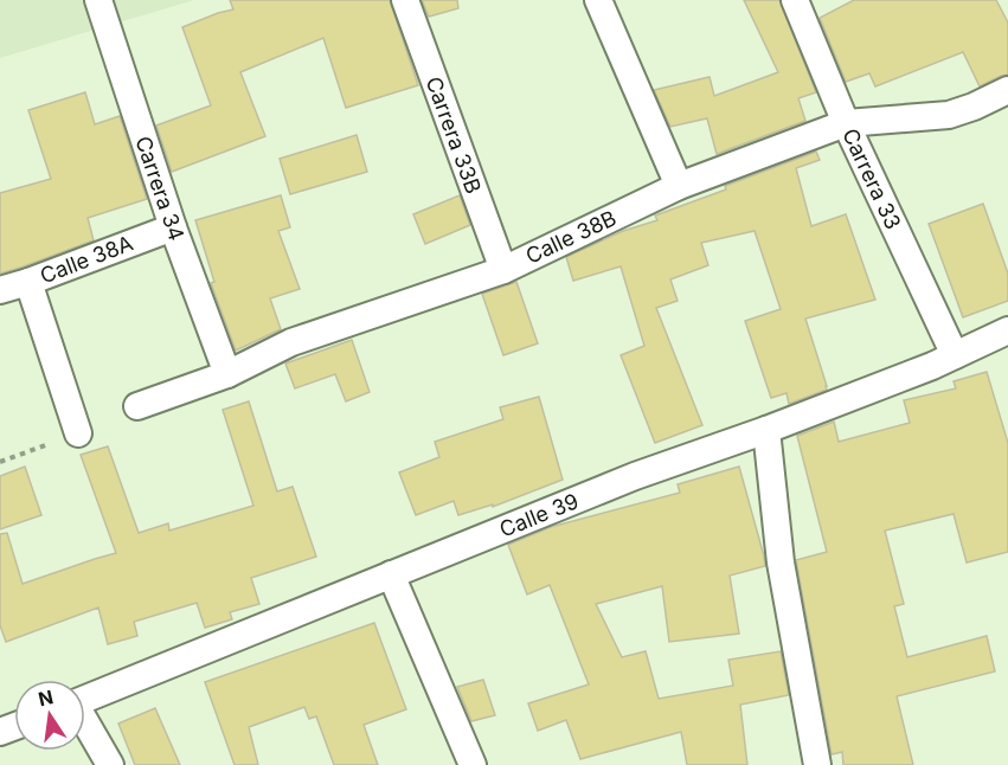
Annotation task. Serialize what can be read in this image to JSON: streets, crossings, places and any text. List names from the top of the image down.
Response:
{
  "streets": {
    "street": [
      "Carrera 33B",
      "Carrera 33",
      "Carrera 34",
      "Calle 38B",
      "Calle 38A",
      "Calle 39"
    ]
  },
  "crossings": [
    ["Carrera 33B", "Calle 38B"],
    ["Carrera 33", "Calle 38B"],
    ["Carrera 33", "Calle 39"],
    ["Carrera 34", "Calle 38B"],
    ["Carrera 34", "Calle 38A"]
  ],
  "north": "top"
}
